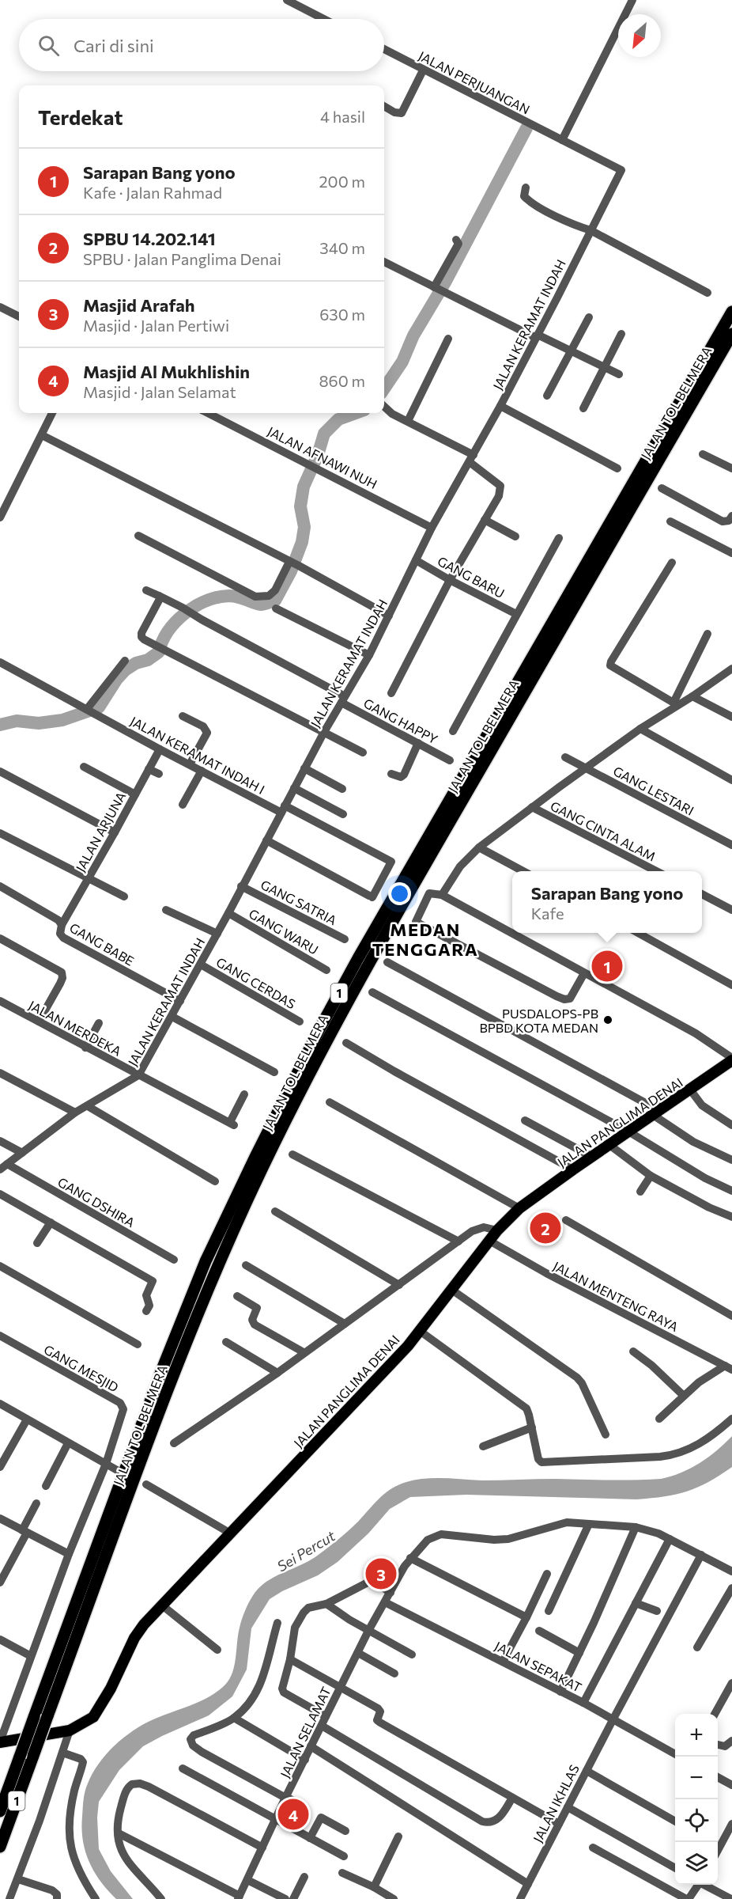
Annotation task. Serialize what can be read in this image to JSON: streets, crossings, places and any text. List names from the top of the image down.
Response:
{
  "streets": {
    "highway": ["JALAN TOL BELMERA", "1"],
    "main road": ["JALAN PANGLIMA DENAI"],
    "street": [
      "JALAN PERJUANGAN",
      "JALAN KERAMAT INDAH",
      "JALAN AFNAWI NUH",
      "GANG BARU",
      "GANG HAPPY",
      "JALAN KERAMAT INDAH I",
      "GANG LESTARI",
      "GANG CINTA ALAM",
      "JALAN ARJUNA",
      "GANG SATRIA",
      "GANG WARU",
      "GANG BABE",
      "GANG CERDAS",
      "JALAN MERDEKA",
      "GANG DSHIRA",
      "JALAN MENTENG RAYA",
      "GANG MESJID",
      "JALAN SEPAKAT",
      "JALAN SELAMAT",
      "JALAN IKHLAS"
    ]
  },
  "crossings": [
    ["JALAN PERJUANGAN", "JALAN KERAMAT INDAH"],
    ["JALAN KERAMAT INDAH", "JALAN AFNAWI NUH"],
    ["JALAN KERAMAT INDAH", "GANG BARU"],
    ["JALAN KERAMAT INDAH", "GANG HAPPY"],
    ["JALAN KERAMAT INDAH", "JALAN KERAMAT INDAH I"],
    ["JALAN KERAMAT INDAH", "GANG SATRIA"],
    ["JALAN KERAMAT INDAH", "GANG WARU"],
    ["JALAN KERAMAT INDAH", "GANG BABE"],
    ["JALAN KERAMAT INDAH", "GANG CERDAS"],
    ["JALAN KERAMAT INDAH", "JALAN MERDEKA"],
    ["JALAN KERAMAT INDAH", "GANG DSHIRA"],
    ["JALAN KERAMAT INDAH I", "JALAN ARJUNA"],
    ["JALAN ARJUNA", "GANG BABE"],
    ["JALAN PANGLIMA DENAI", "JALAN MENTENG RAYA"],
    ["JALAN SEPAKAT", "JALAN SELAMAT"],
    ["JALAN SEPAKAT", "JALAN IKHLAS"],
    ["JALAN SELAMAT", "JALAN IKHLAS"]
  ],
  "districts": ["MEDAN TENGGARA"],
  "water": ["Sei Percut"],
  "places": ["PUSDALOPS-PB BPBD KOTA MEDAN"],
  "north": "bottom left",
  "page": {
    "search": "Cari di sini",
    "heading": ["Terdekat", "4 hasil"],
    "list": [
      {
        "mark": "1",
        "name": "Sarapan Bang yono",
        "note": "Kafe · Jalan Rahmad",
        "value": "200 m"
      },
      {
        "mark": "2",
        "name": "SPBU 14.202.141",
        "note": "SPBU · Jalan Panglima Denai",
        "value": "340 m"
      },
      {
        "mark": "3",
        "name": "Masjid Arafah",
        "note": "Masjid · Jalan Pertiwi",
        "value": "630 m"
      },
      {
        "mark": "4",
        "name": "Masjid Al Mukhlishin",
        "note": "Masjid · Jalan Selamat",
        "value": "860 m"
      }
    ],
    "popup": ["Sarapan Bang yono", "Kafe"],
    "pins": [
      "1",
      "2",
      "3",
      "4"
    ],
    "map_buttons": ["+", "−"]
  }
}
